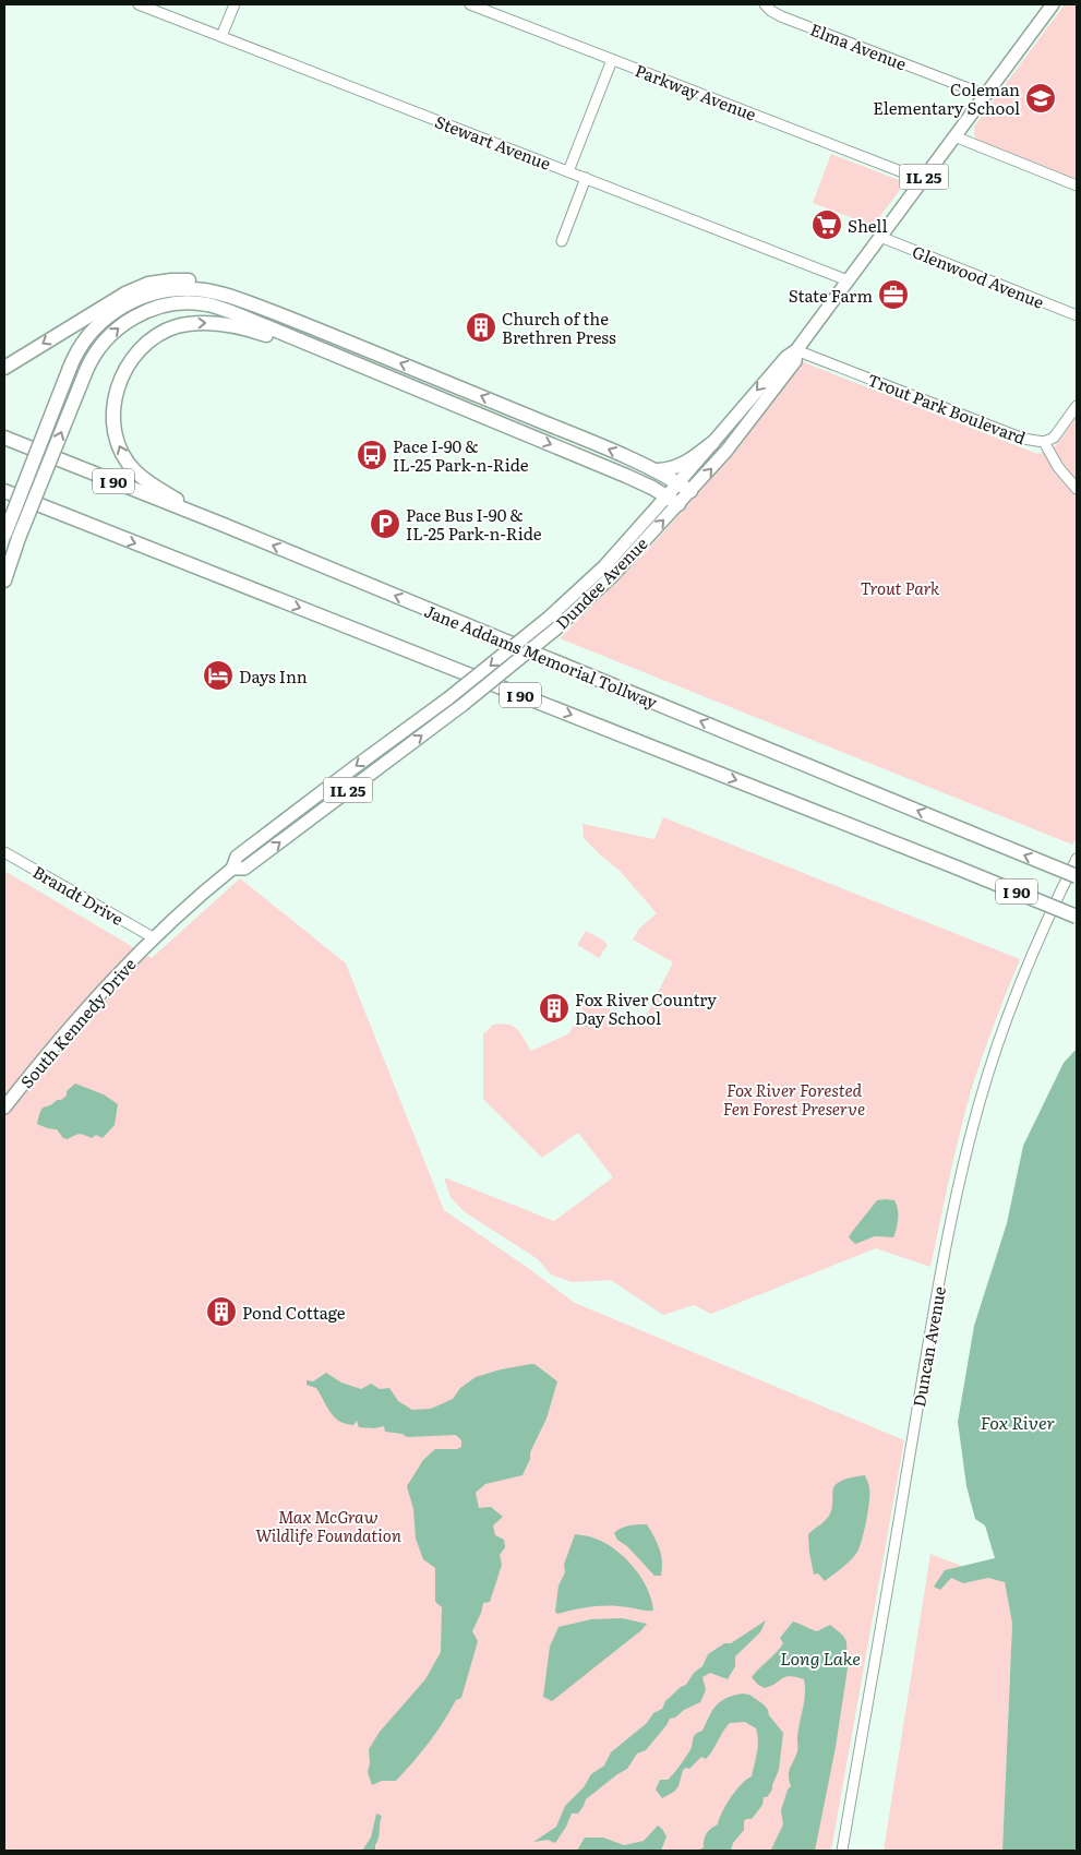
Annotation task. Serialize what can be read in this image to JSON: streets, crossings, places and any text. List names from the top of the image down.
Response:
{
  "streets": {
    "highway": ["I 90", "Jane Addams Memorial Tollway"],
    "main road": ["IL 25", "Dundee Avenue", "South Kennedy Drive"],
    "street": [
      "Elma Avenue",
      "Parkway Avenue",
      "Stewart Avenue",
      "Glenwood Avenue",
      "Trout Park Boulevard",
      "Brandt Drive",
      "Duncan Avenue"
    ]
  },
  "crossings": [
    ["Elma Avenue", "Dundee Avenue"],
    ["Parkway Avenue", "Dundee Avenue"],
    ["Stewart Avenue", "Dundee Avenue"],
    ["Glenwood Avenue", "Dundee Avenue"],
    ["Trout Park Boulevard", "Dundee Avenue"],
    ["Dundee Avenue", "Brandt Drive"],
    ["Dundee Avenue", "South Kennedy Drive"],
    ["Brandt Drive", "South Kennedy Drive"]
  ],
  "water": ["Fox River", "Long Lake"],
  "parks": ["Trout Park", "Fox River Forested Fen Forest Preserve", "Max McGraw Wildlife Foundation"],
  "places": {
    "school or university": ["Coleman Elementary School"],
    "supermarket": ["Shell"],
    "office": ["State Farm"],
    "building": ["Church of the Brethren Press", "Fox River Country Day School", "Pond Cottage"],
    "bus stop": ["Pace I-90 & IL-25 Park-n-Ride"],
    "parking": ["Pace Bus I-90 & IL-25 Park-n-Ride"],
    "hotel": ["Days Inn"]
  }
}
